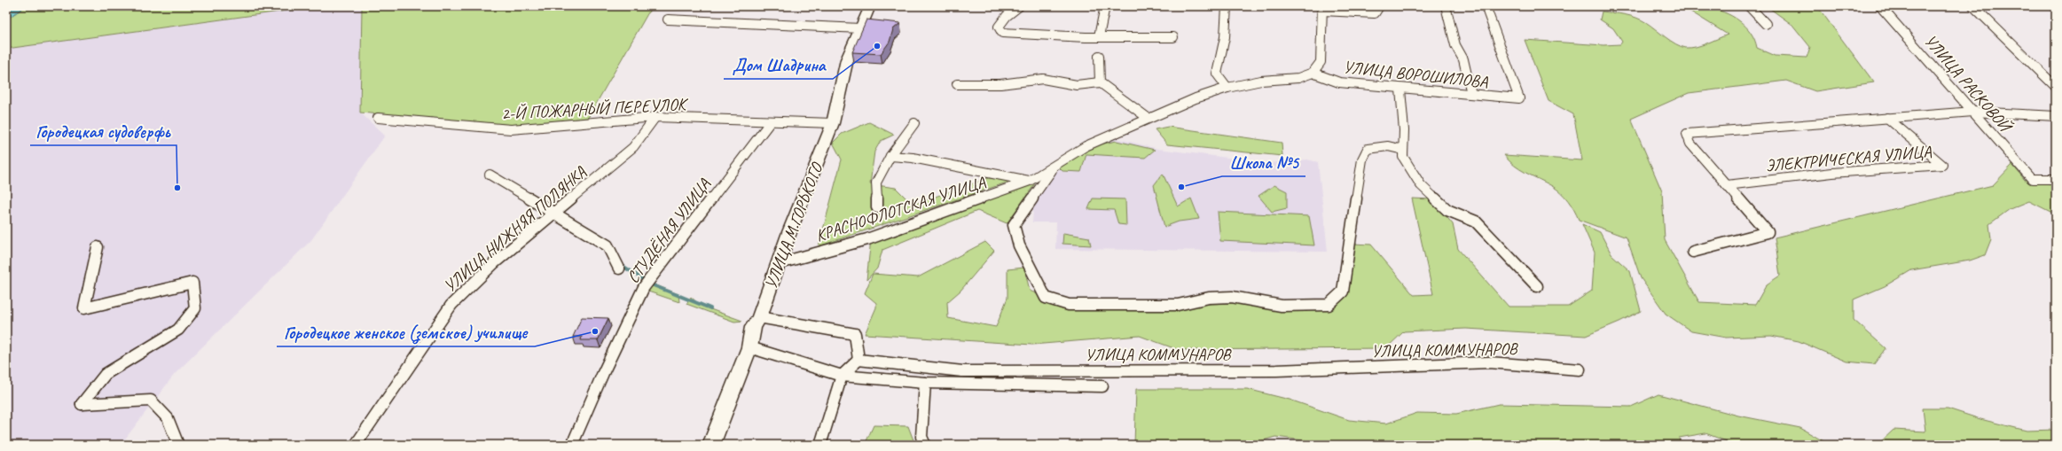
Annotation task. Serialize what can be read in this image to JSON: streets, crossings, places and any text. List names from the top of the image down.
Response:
{
  "streets": {
    "street": [
      "УЛИЦА ВОРОШИЛОВА",
      "УЛИЦА РАСКОВОЙ",
      "2-Й ПОЖАРНЫЙ ПЕРЕУЛОК",
      "ЭЛЕКТРИЧЕСКАЯ УЛИЦА",
      "КРАСНОФЛОТСКАЯ УЛИЦА",
      "УЛИЦА М.ГОРЬКОГО",
      "УЛИЦА НИЖНЯЯ ПОЛЯНКА",
      "СТУДЁНАЯ УЛИЦА",
      "УЛИЦА КОММУНАРОВ"
    ]
  },
  "crossings": [
    ["2-Й ПОЖАРНЫЙ ПЕРЕУЛОК", "УЛИЦА М.ГОРЬКОГО"],
    ["2-Й ПОЖАРНЫЙ ПЕРЕУЛОК", "УЛИЦА НИЖНЯЯ ПОЛЯНКА"],
    ["2-Й ПОЖАРНЫЙ ПЕРЕУЛОК", "СТУДЁНАЯ УЛИЦА"],
    ["КРАСНОФЛОТСКАЯ УЛИЦА", "УЛИЦА М.ГОРЬКОГО"],
    ["УЛИЦА М.ГОРЬКОГО", "УЛИЦА КОММУНАРОВ"]
  ],
  "places": [
    "Дом Шадрина",
    "Школа №5",
    "Городецкая судоверфь",
    "Городецкое женское (земское) училище"
  ]
}
